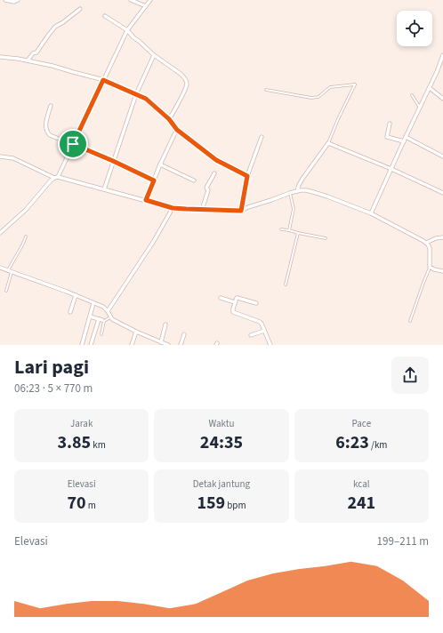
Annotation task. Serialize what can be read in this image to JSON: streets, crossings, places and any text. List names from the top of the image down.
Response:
{
  "page": {
    "heading": ["Lari pagi", "06:23 · 5 × 770 m"],
    "stats": [
      ["Jarak", "3.85 km"],
      ["Waktu", "24:35"],
      ["Pace", "6:23 /km"],
      ["Elevasi", "70 m"],
      ["Detak jantung", "159 bpm"],
      ["kcal", "241"]
    ],
    "chart": ["Elevasi", "199–211 m"]
  }
}
